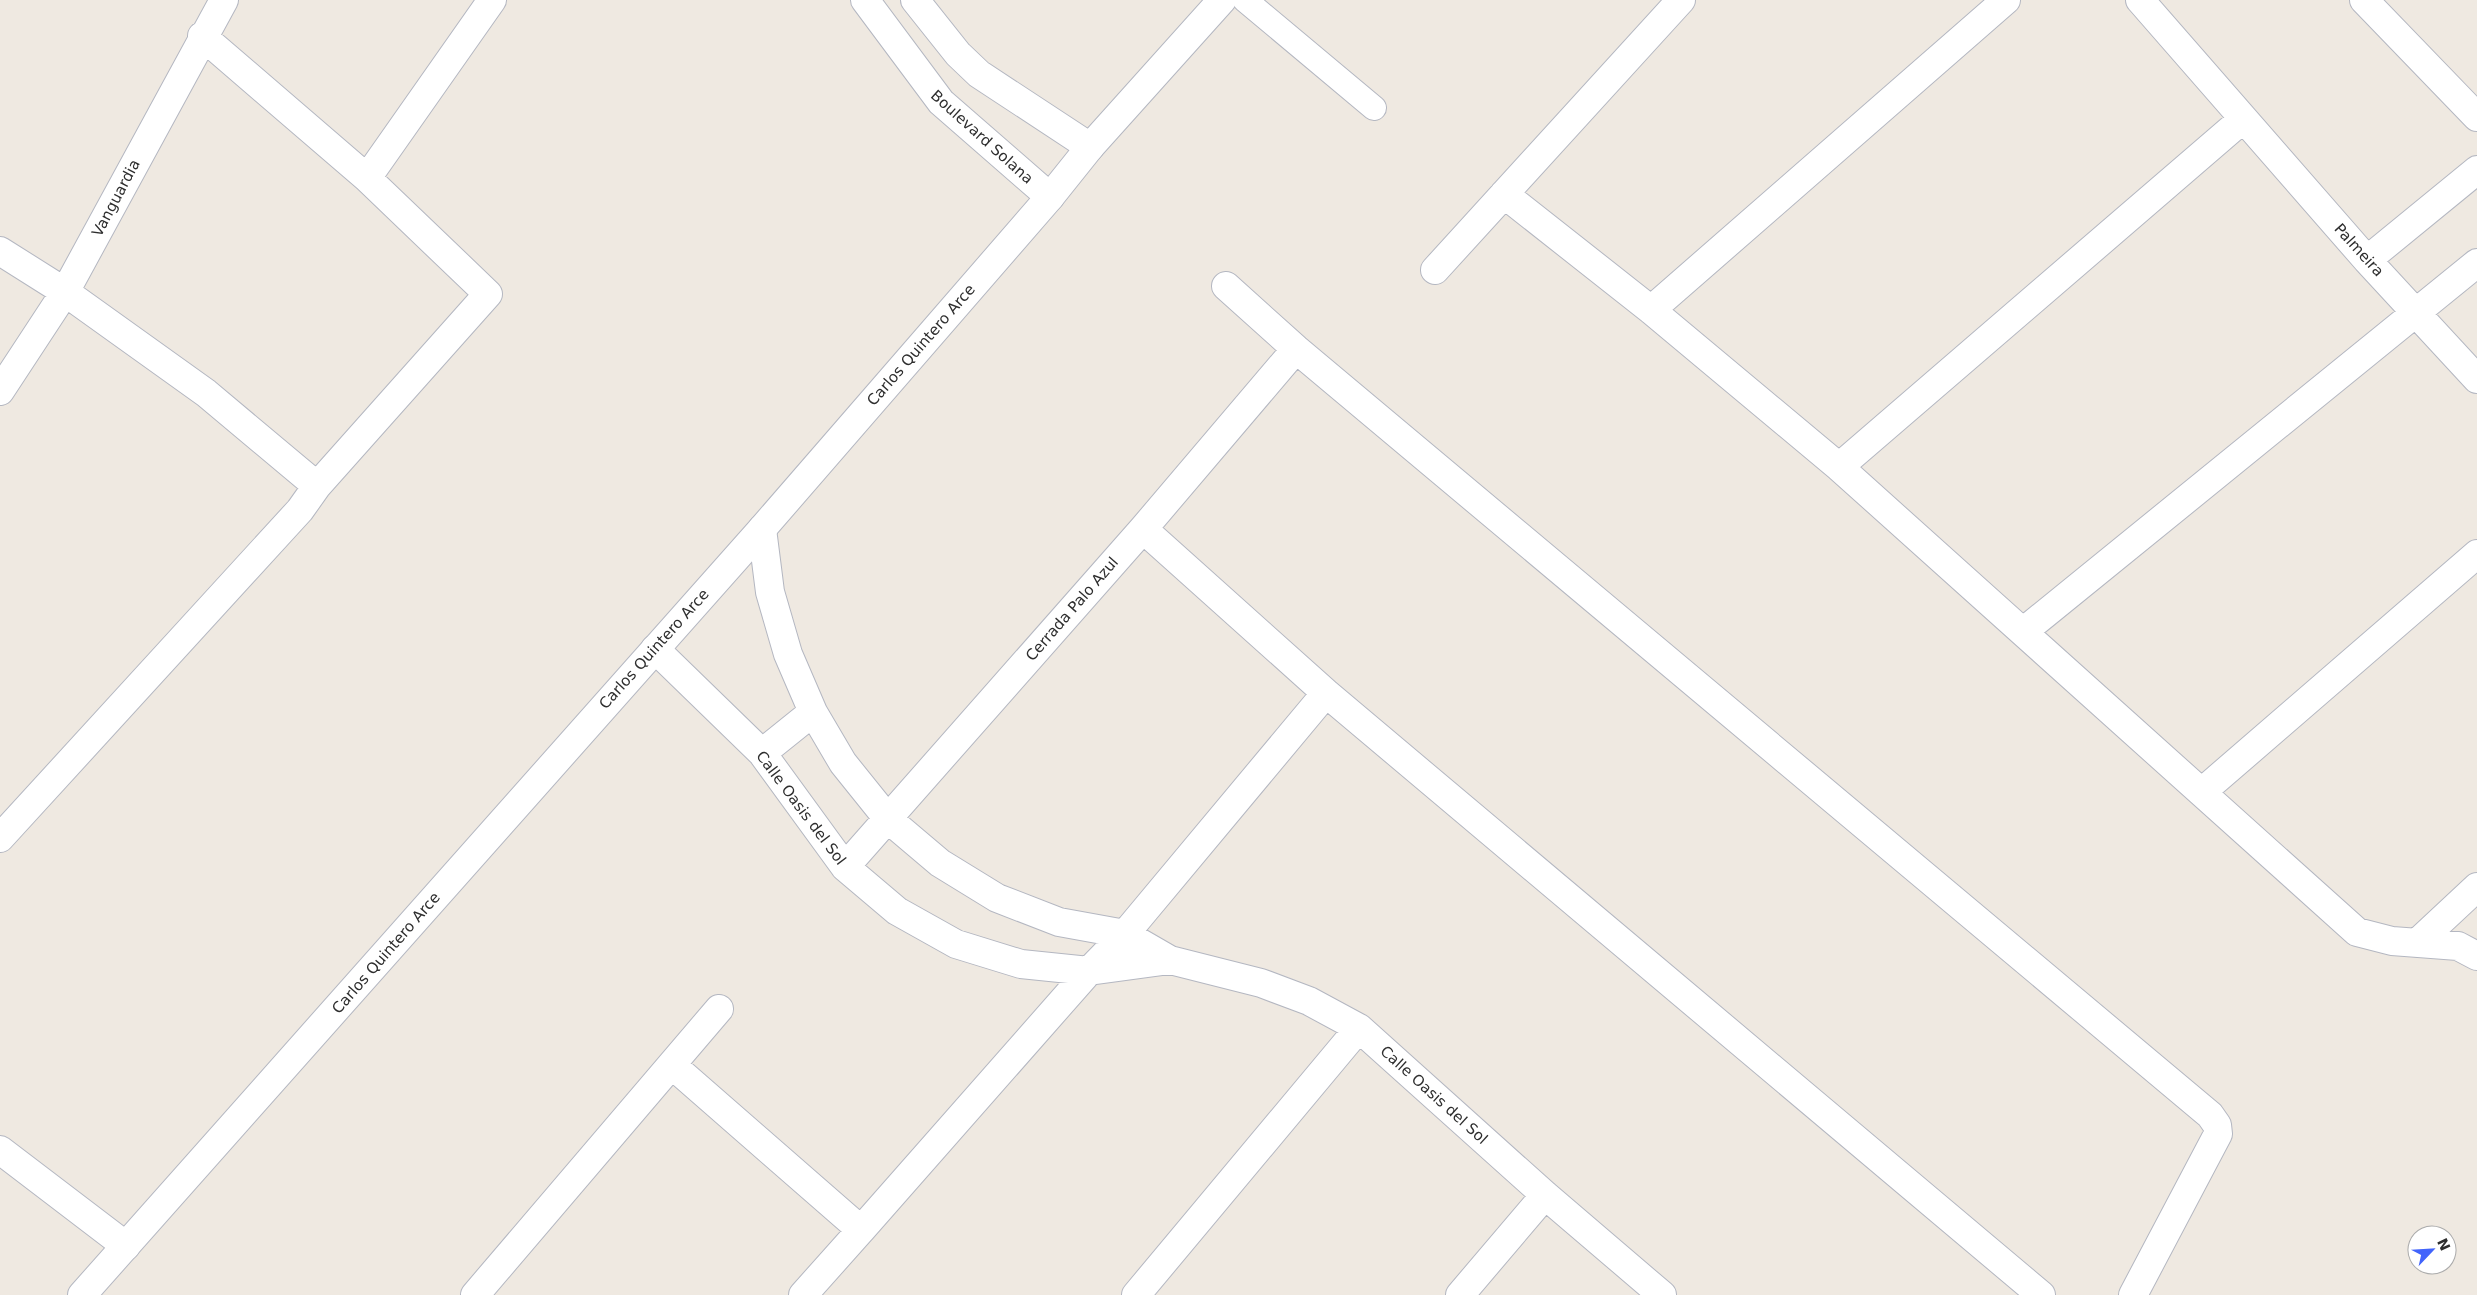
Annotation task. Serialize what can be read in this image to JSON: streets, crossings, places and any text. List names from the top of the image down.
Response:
{
  "streets": {
    "street": [
      "Boulevard Solana",
      "Vanguardia",
      "Palmeira",
      "Carlos Quintero Arce",
      "Cerrada Palo Azul",
      "Calle Oasis del Sol"
    ]
  },
  "crossings": [
    ["Boulevard Solana", "Carlos Quintero Arce"],
    ["Carlos Quintero Arce", "Calle Oasis del Sol"],
    ["Cerrada Palo Azul", "Calle Oasis del Sol"]
  ],
  "north": "top right"
}
